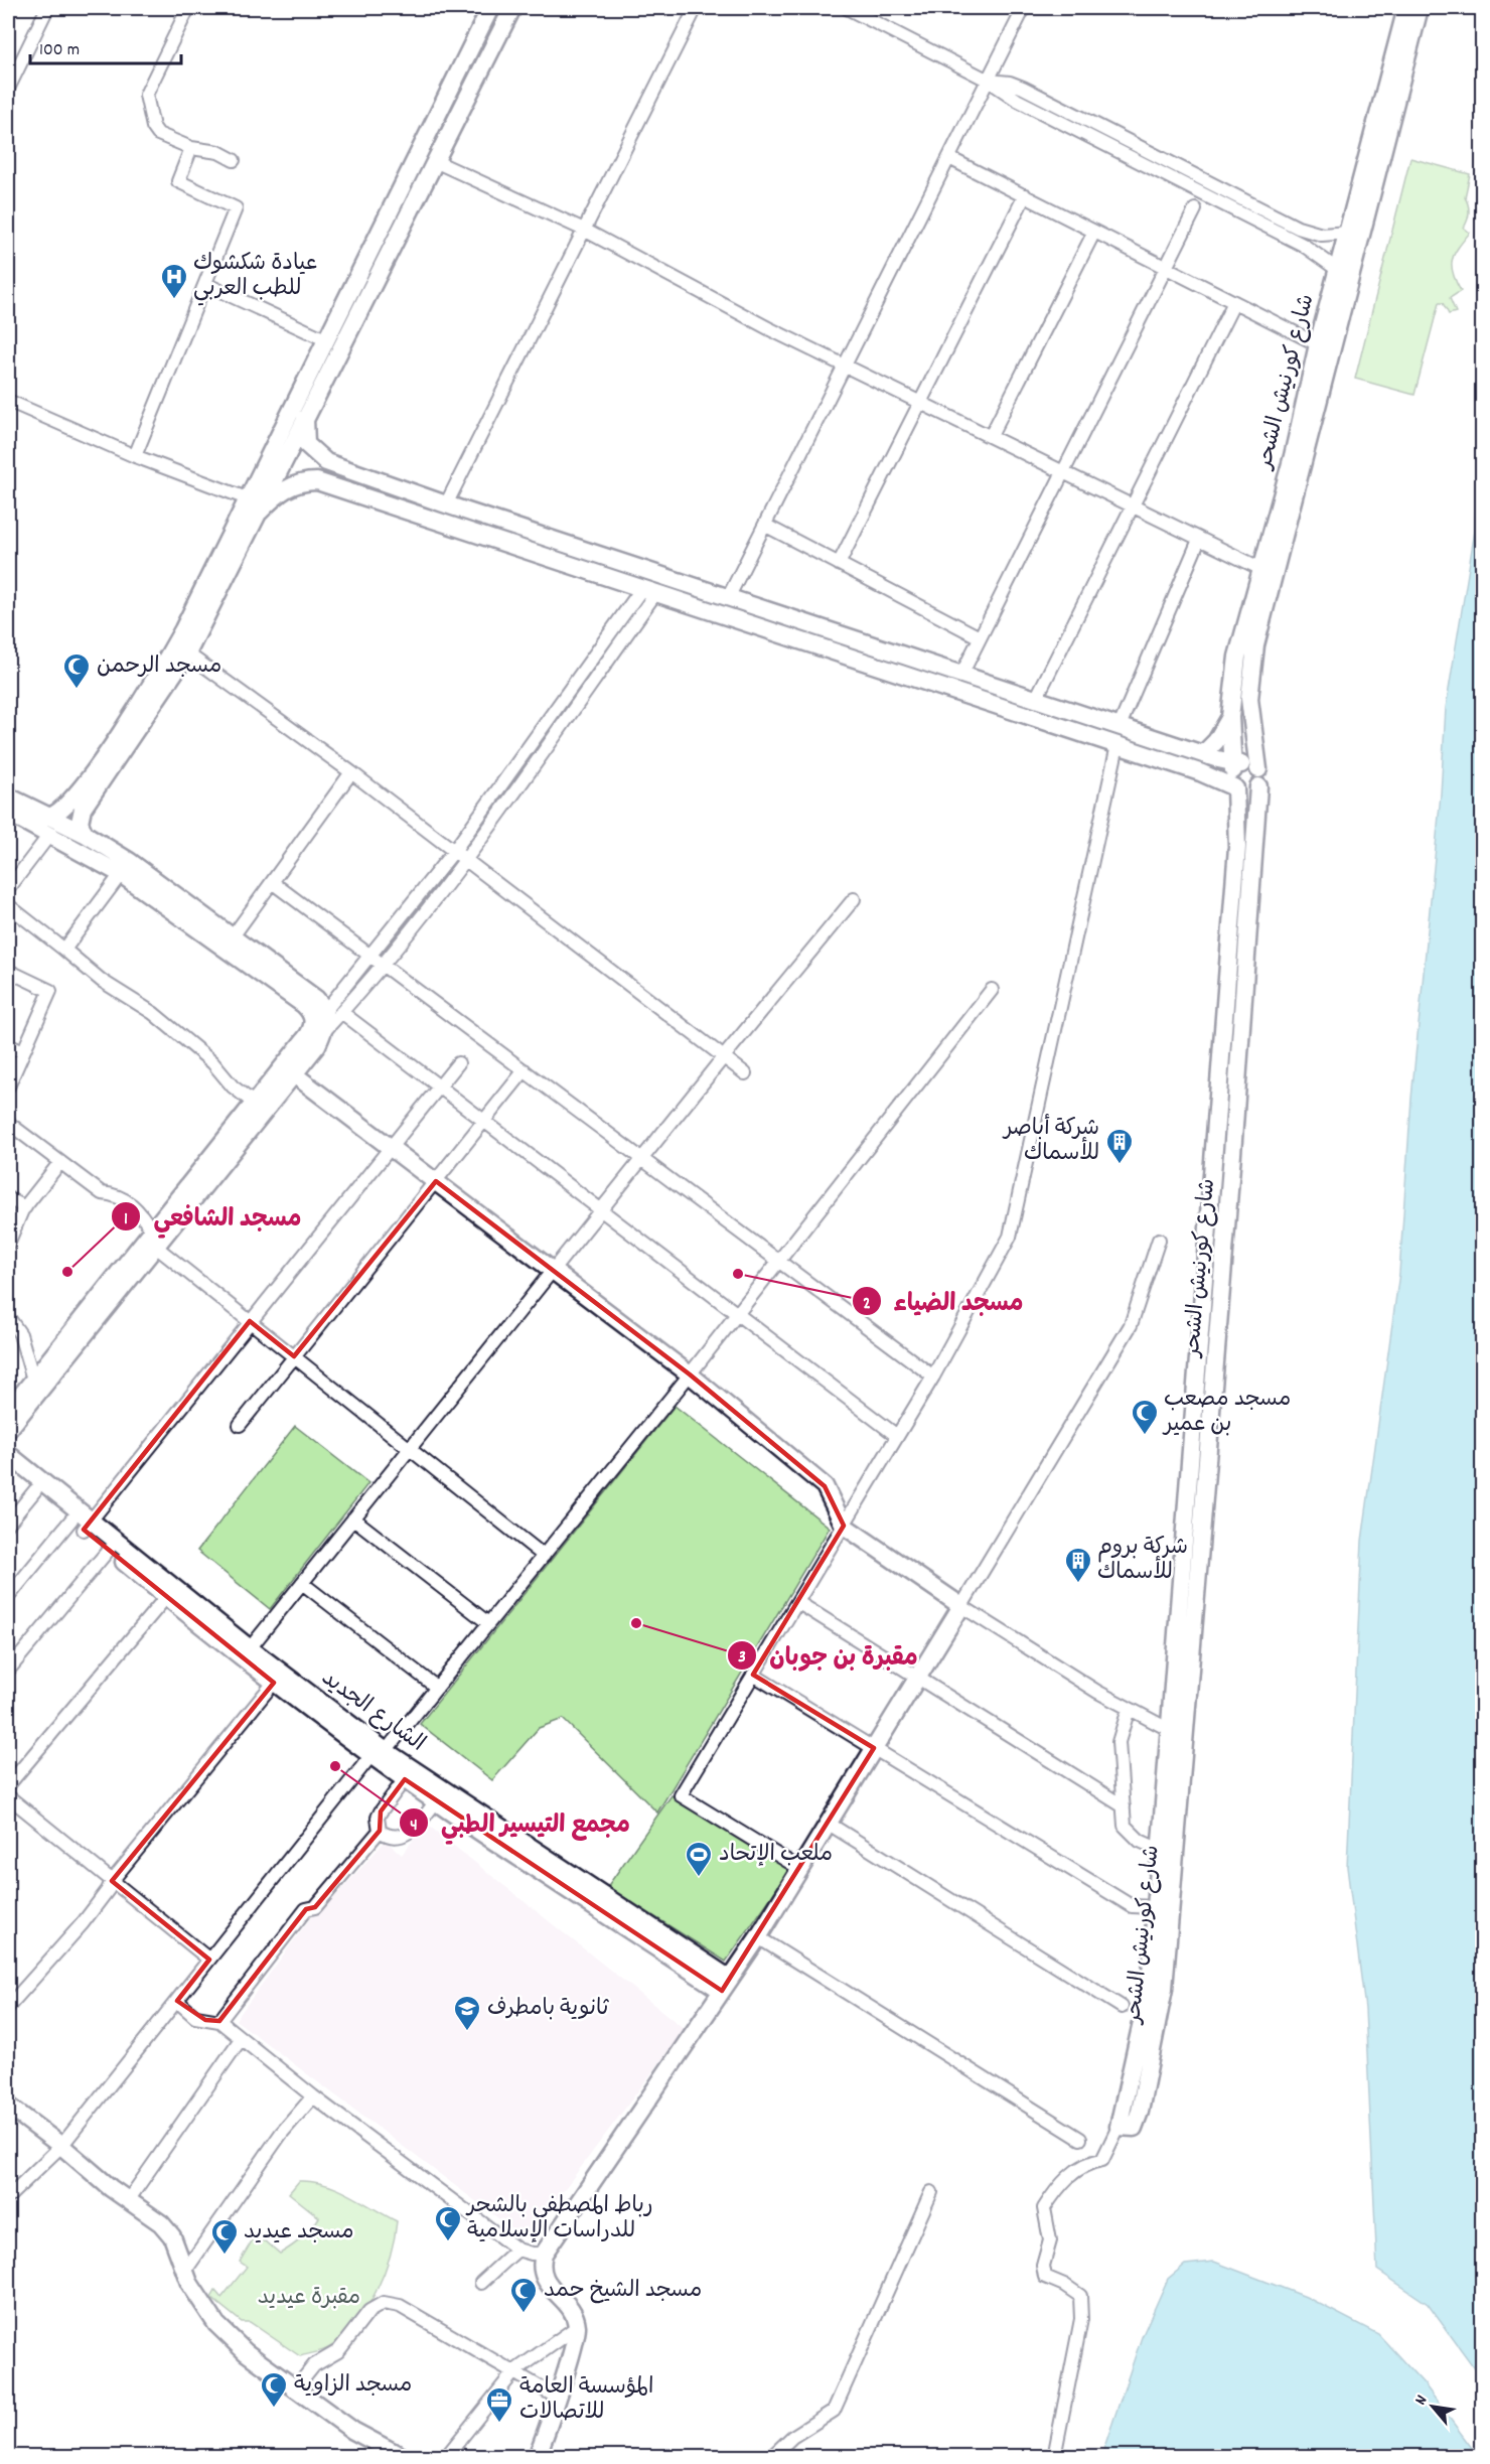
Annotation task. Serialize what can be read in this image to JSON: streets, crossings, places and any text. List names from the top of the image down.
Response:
{
  "streets": {
    "street": ["شارع كورنيش الشحر", "الشارع الجديد"]
  },
  "parks": ["مقبرة عيديد"],
  "places": {
    "hospital": ["عيادة شكشوك للطب العربي"],
    "mosque": [
      "مسجد الرحمن",
      "مسجد مصعب بن عمير",
      "رباط المصطفى بالشحر للدراسات الإسلامية",
      "مسجد عيديد",
      "مسجد الشيخ حمد",
      "مسجد الزاوية"
    ],
    "building": ["شركة أباصر للأسماك", "شركة بروم للأسماك"],
    "other": [
      "مسجد الشافعي",
      "مسجد الضياء",
      "مقبرة بن جوبان",
      "مجمع التيسير الطبي"
    ],
    "sports": ["ملعب الإتحاد"],
    "school or university": ["ثانوية بامطرف"],
    "office": ["المؤسسة العامة للاتصالات"]
  },
  "scale_bar": "100 m",
  "north": "top left"
}
